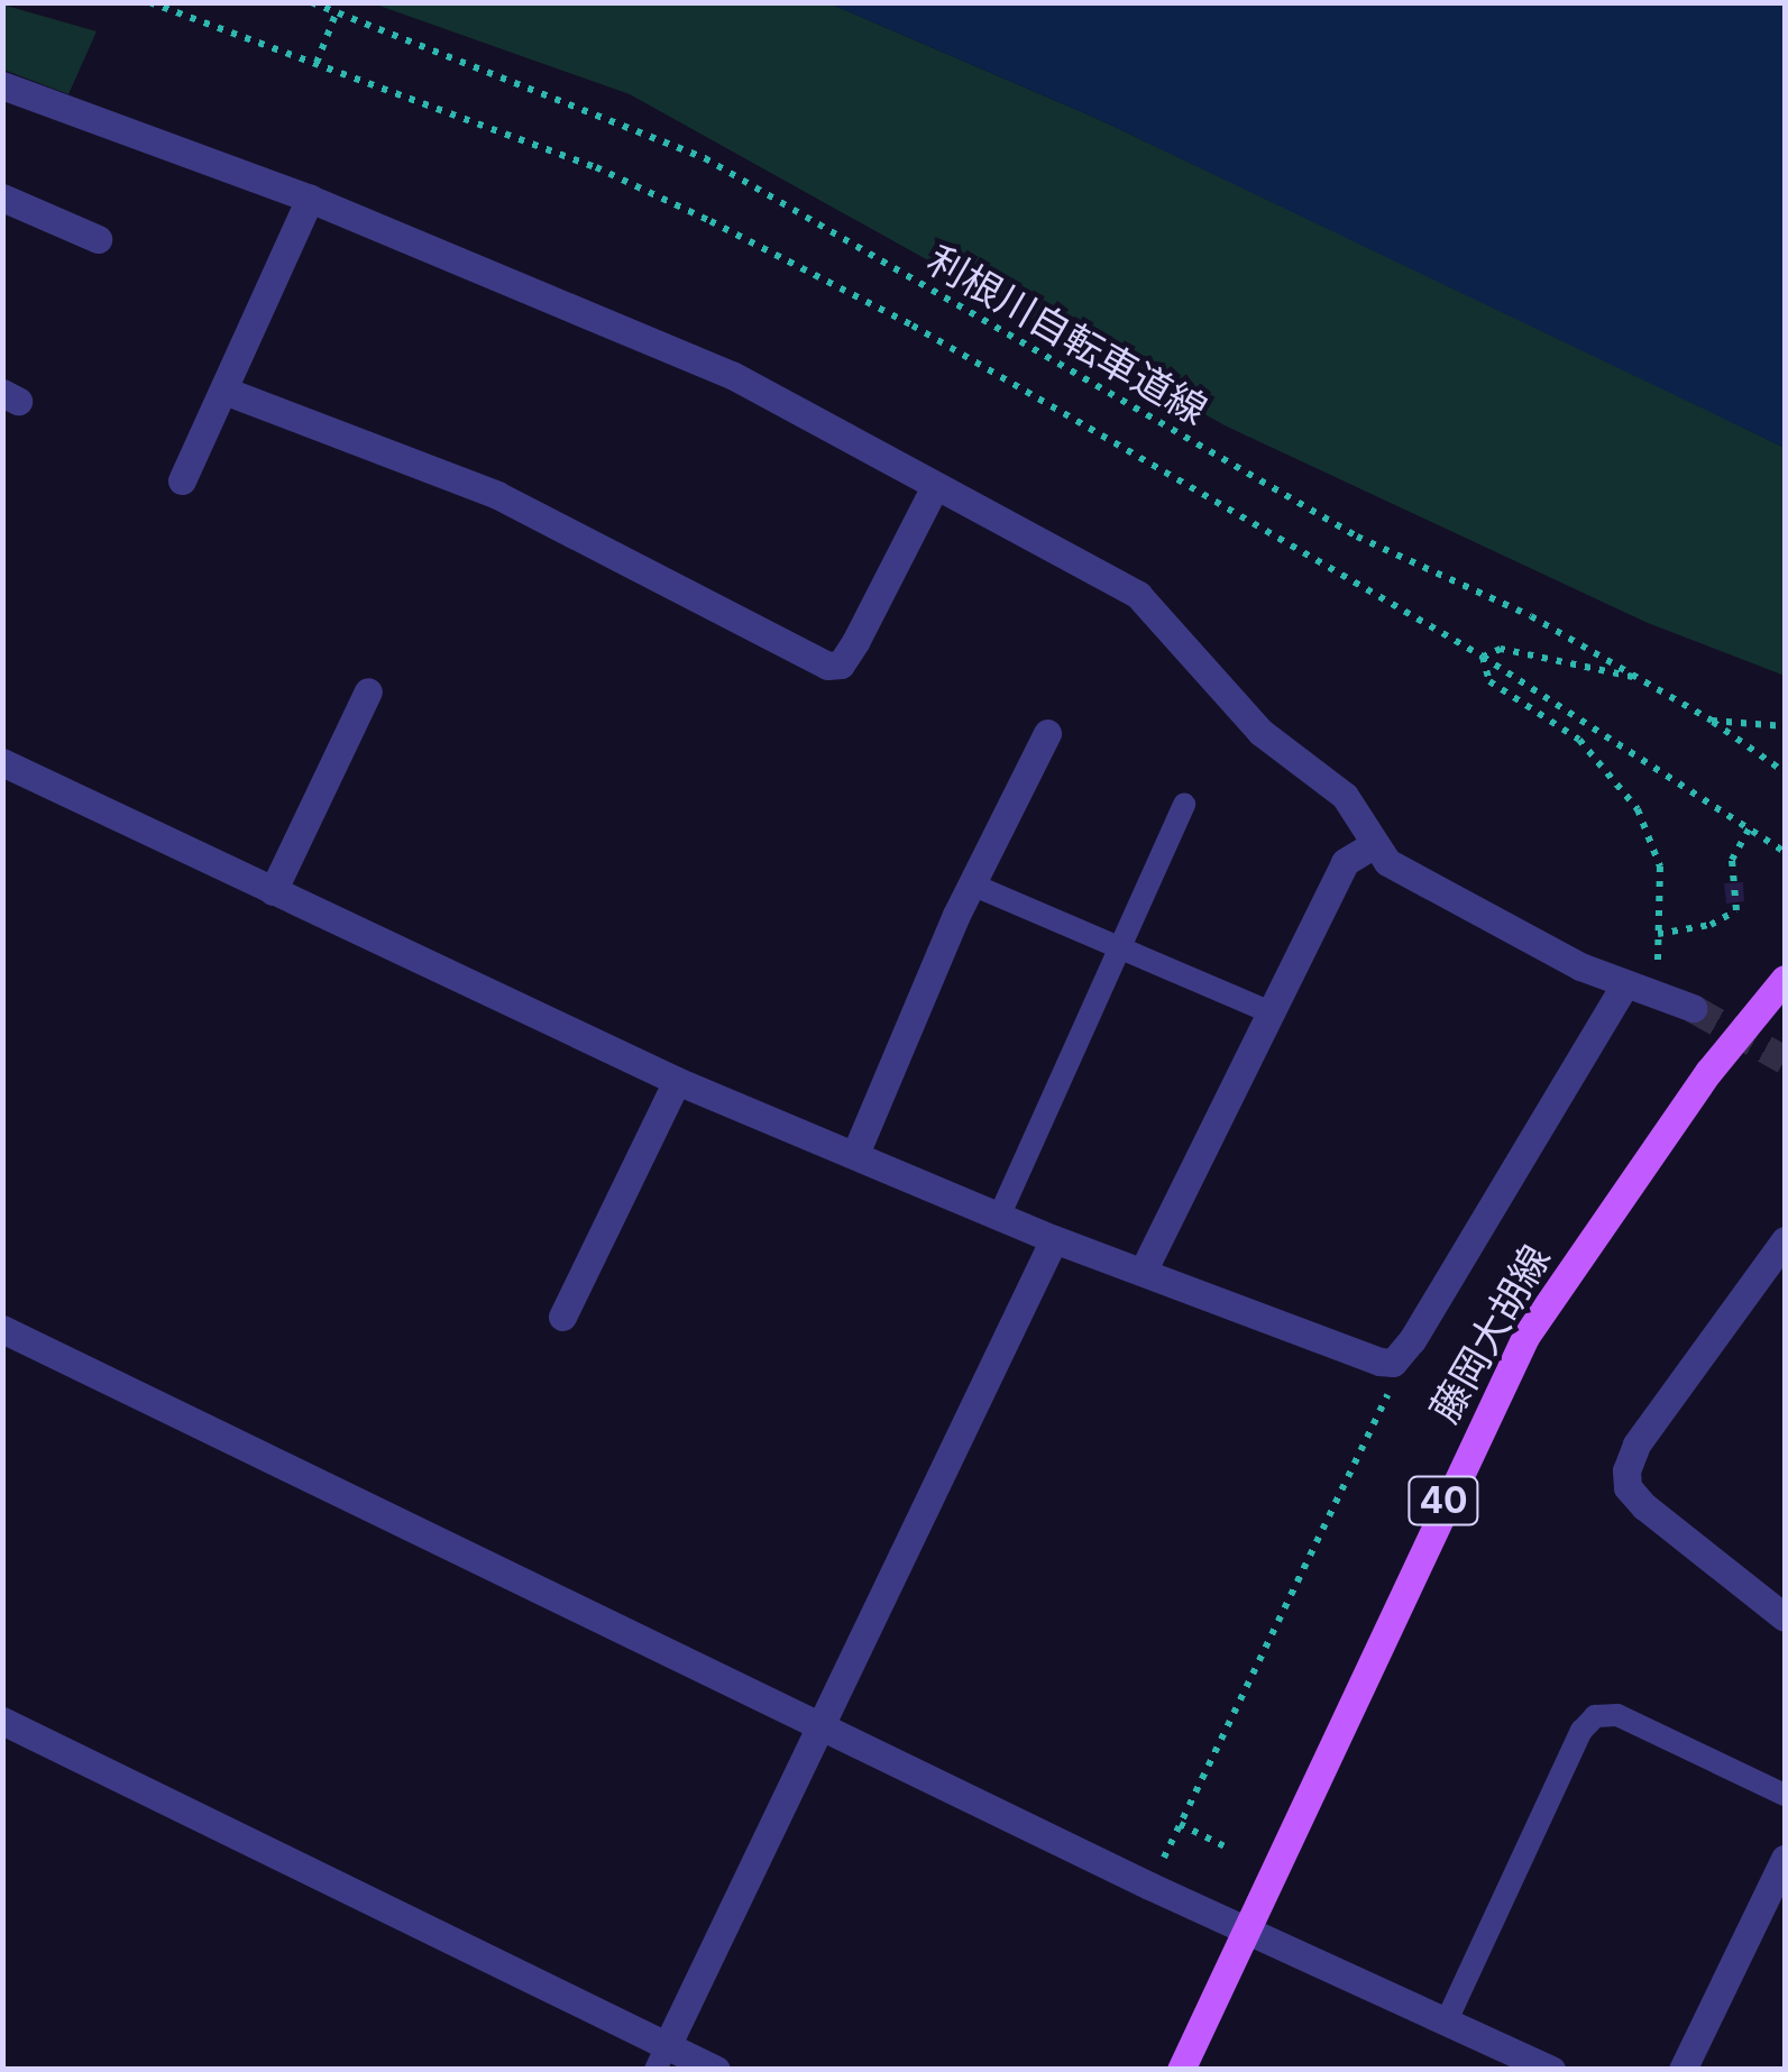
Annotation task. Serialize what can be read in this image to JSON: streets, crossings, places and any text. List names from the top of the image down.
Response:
{
  "streets": {
    "main road": ["藤岡大胡線", "40"],
    "path": ["利根川自転車道線"]
  }
}
